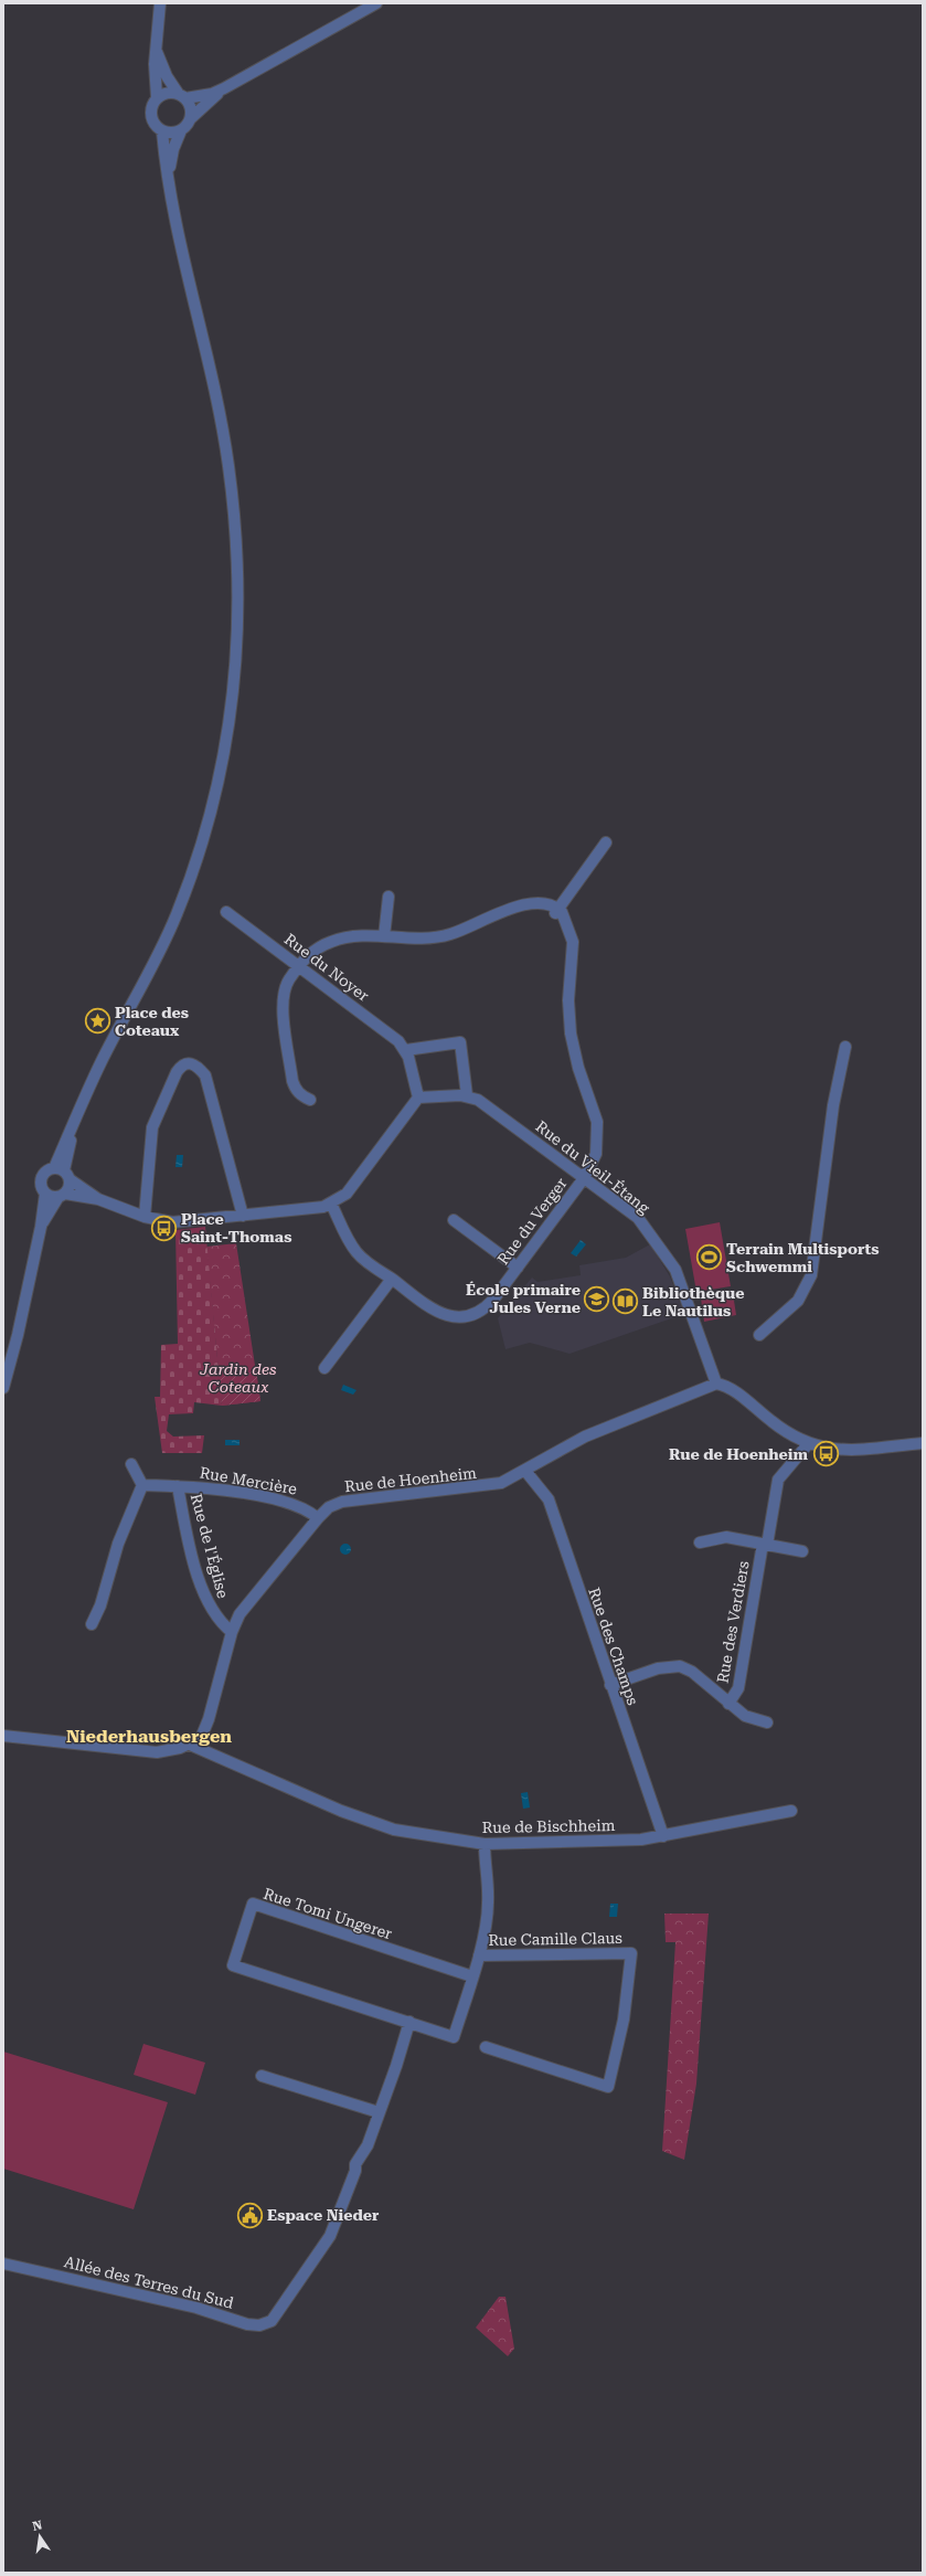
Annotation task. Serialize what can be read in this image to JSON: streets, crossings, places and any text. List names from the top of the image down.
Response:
{
  "streets": {
    "street": [
      "Rue du Noyer",
      "Rue du Vieil-Étang",
      "Rue du Verger",
      "Rue de Hoenheim",
      "Rue Mercière",
      "Rue de l'Église",
      "Rue des Verdiers",
      "Rue des Champs",
      "Rue de Bischheim",
      "Rue Tomi Ungerer",
      "Rue Camille Claus",
      "Allée des Terres du Sud"
    ]
  },
  "crossings": [
    ["Rue du Vieil-Étang", "Rue du Verger"],
    ["Rue du Vieil-Étang", "Rue de Hoenheim"],
    ["Rue de Hoenheim", "Rue Mercière"],
    ["Rue de Hoenheim", "Rue de l'Église"],
    ["Rue de Hoenheim", "Rue des Champs"],
    ["Rue de Hoenheim", "Rue de Bischheim"],
    ["Rue Mercière", "Rue de l'Église"],
    ["Rue des Champs", "Rue de Bischheim"],
    ["Rue Tomi Ungerer", "Allée des Terres du Sud"]
  ],
  "districts": ["Niederhausbergen"],
  "parks": ["Jardin des Coteaux"],
  "places": {
    "place": ["Place des Coteaux"],
    "bus stop": ["Place Saint-Thomas", "Rue de Hoenheim"],
    "sports": ["Terrain Multisports Schwemmi"],
    "school or university": ["École primaire Jules Verne"],
    "library": ["Bibliothèque Le Nautilus"],
    "public building": ["Espace Nieder"]
  },
  "north": "top"
}
